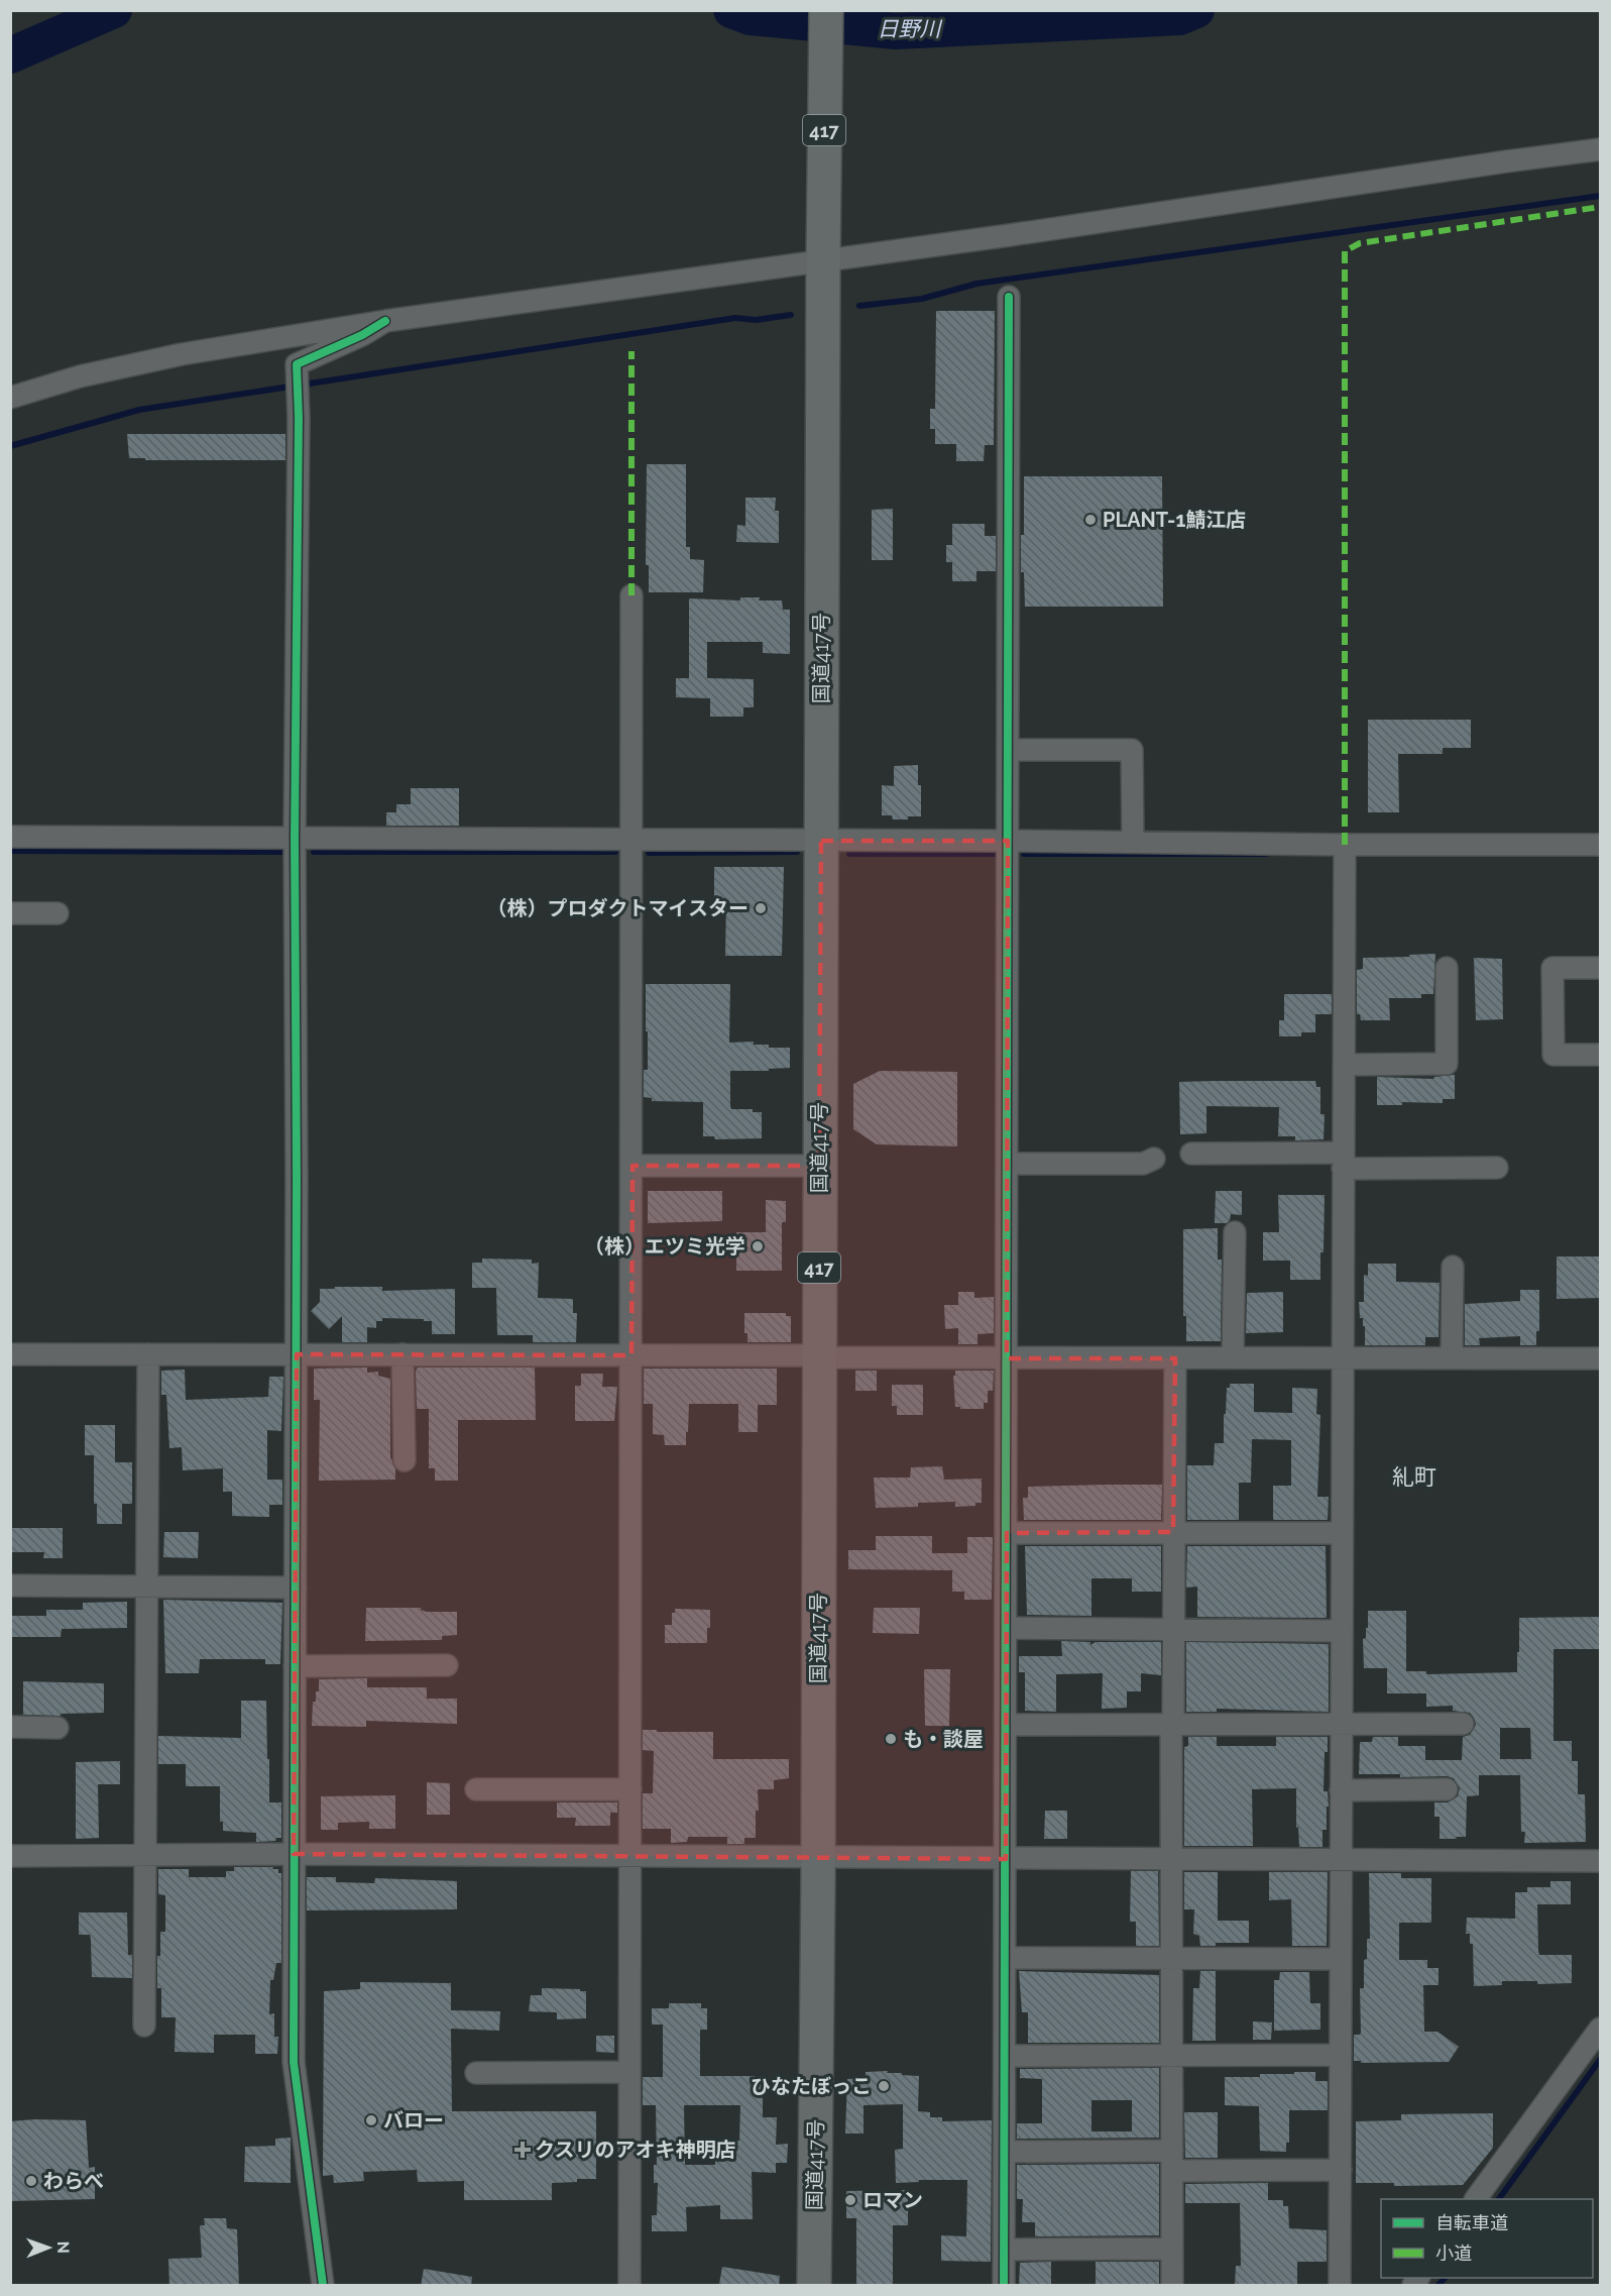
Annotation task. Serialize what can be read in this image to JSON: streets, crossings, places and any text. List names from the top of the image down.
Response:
{
  "streets": {
    "highway": ["417", "国道417号"]
  },
  "districts": ["糺町"],
  "water": ["日野川"],
  "places": {
    "other": [
      "PLANT-1鯖江店",
      "（株）プロダクトマイスター",
      "（株）エツミ光学",
      "も・談屋",
      "ひなたぼっこ",
      "バロー",
      "わらべ",
      "ロマン"
    ],
    "health": ["クスリのアオキ神明店"]
  },
  "legend": ["自転車道", "小道"],
  "north": "right"
}
